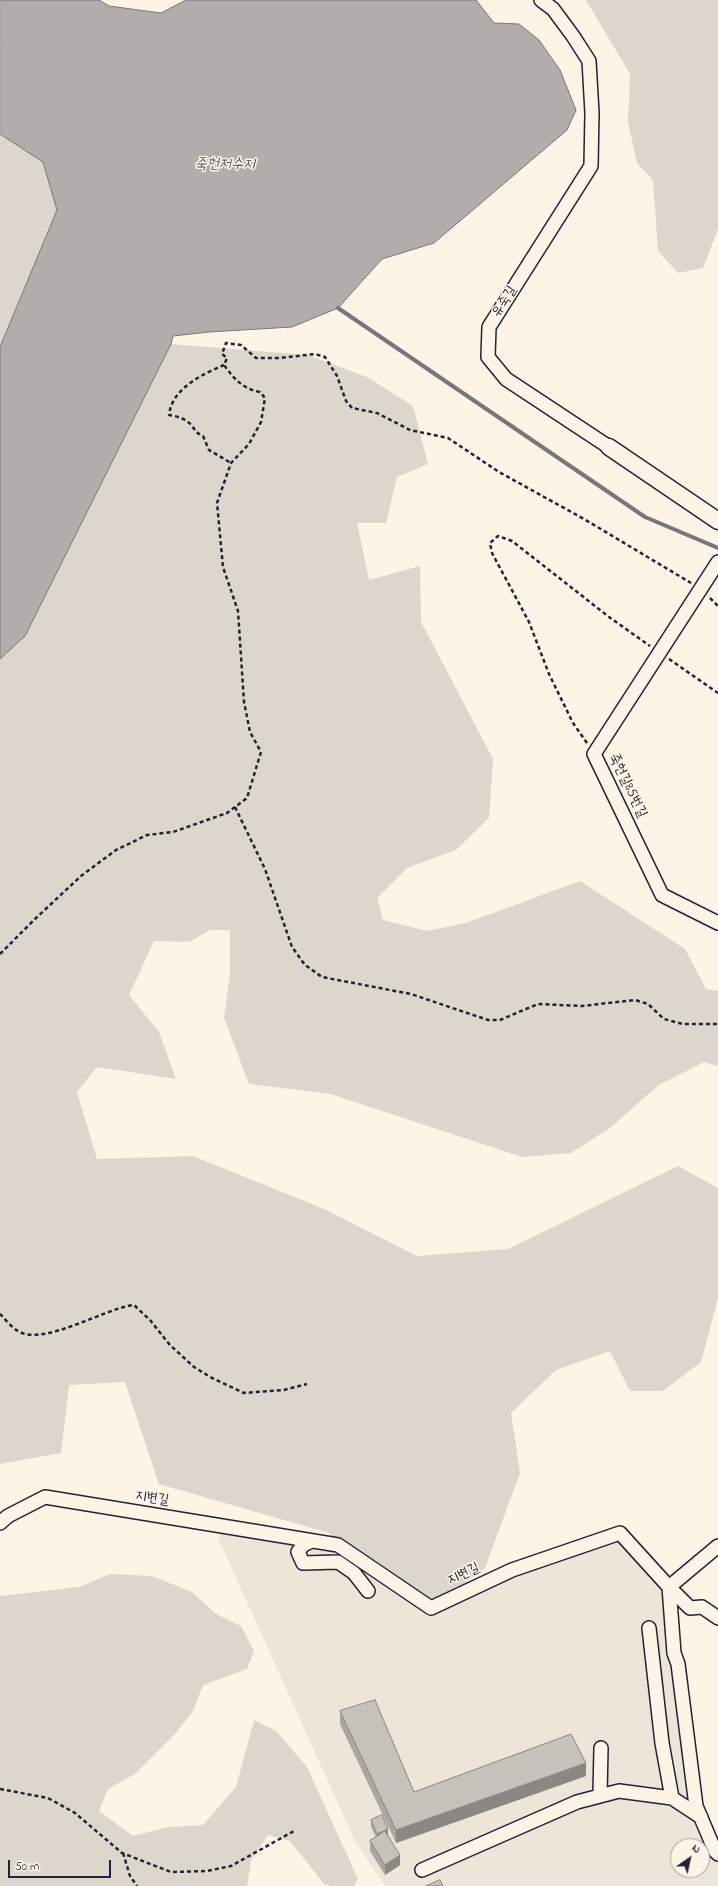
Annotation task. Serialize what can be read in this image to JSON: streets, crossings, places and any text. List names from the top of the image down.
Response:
{
  "streets": {
    "street": ["유죽길", "죽헌길85번길", "지변길"]
  },
  "water": ["죽헌저수지"],
  "scale_bar": "50 m",
  "north": "top right"
}
